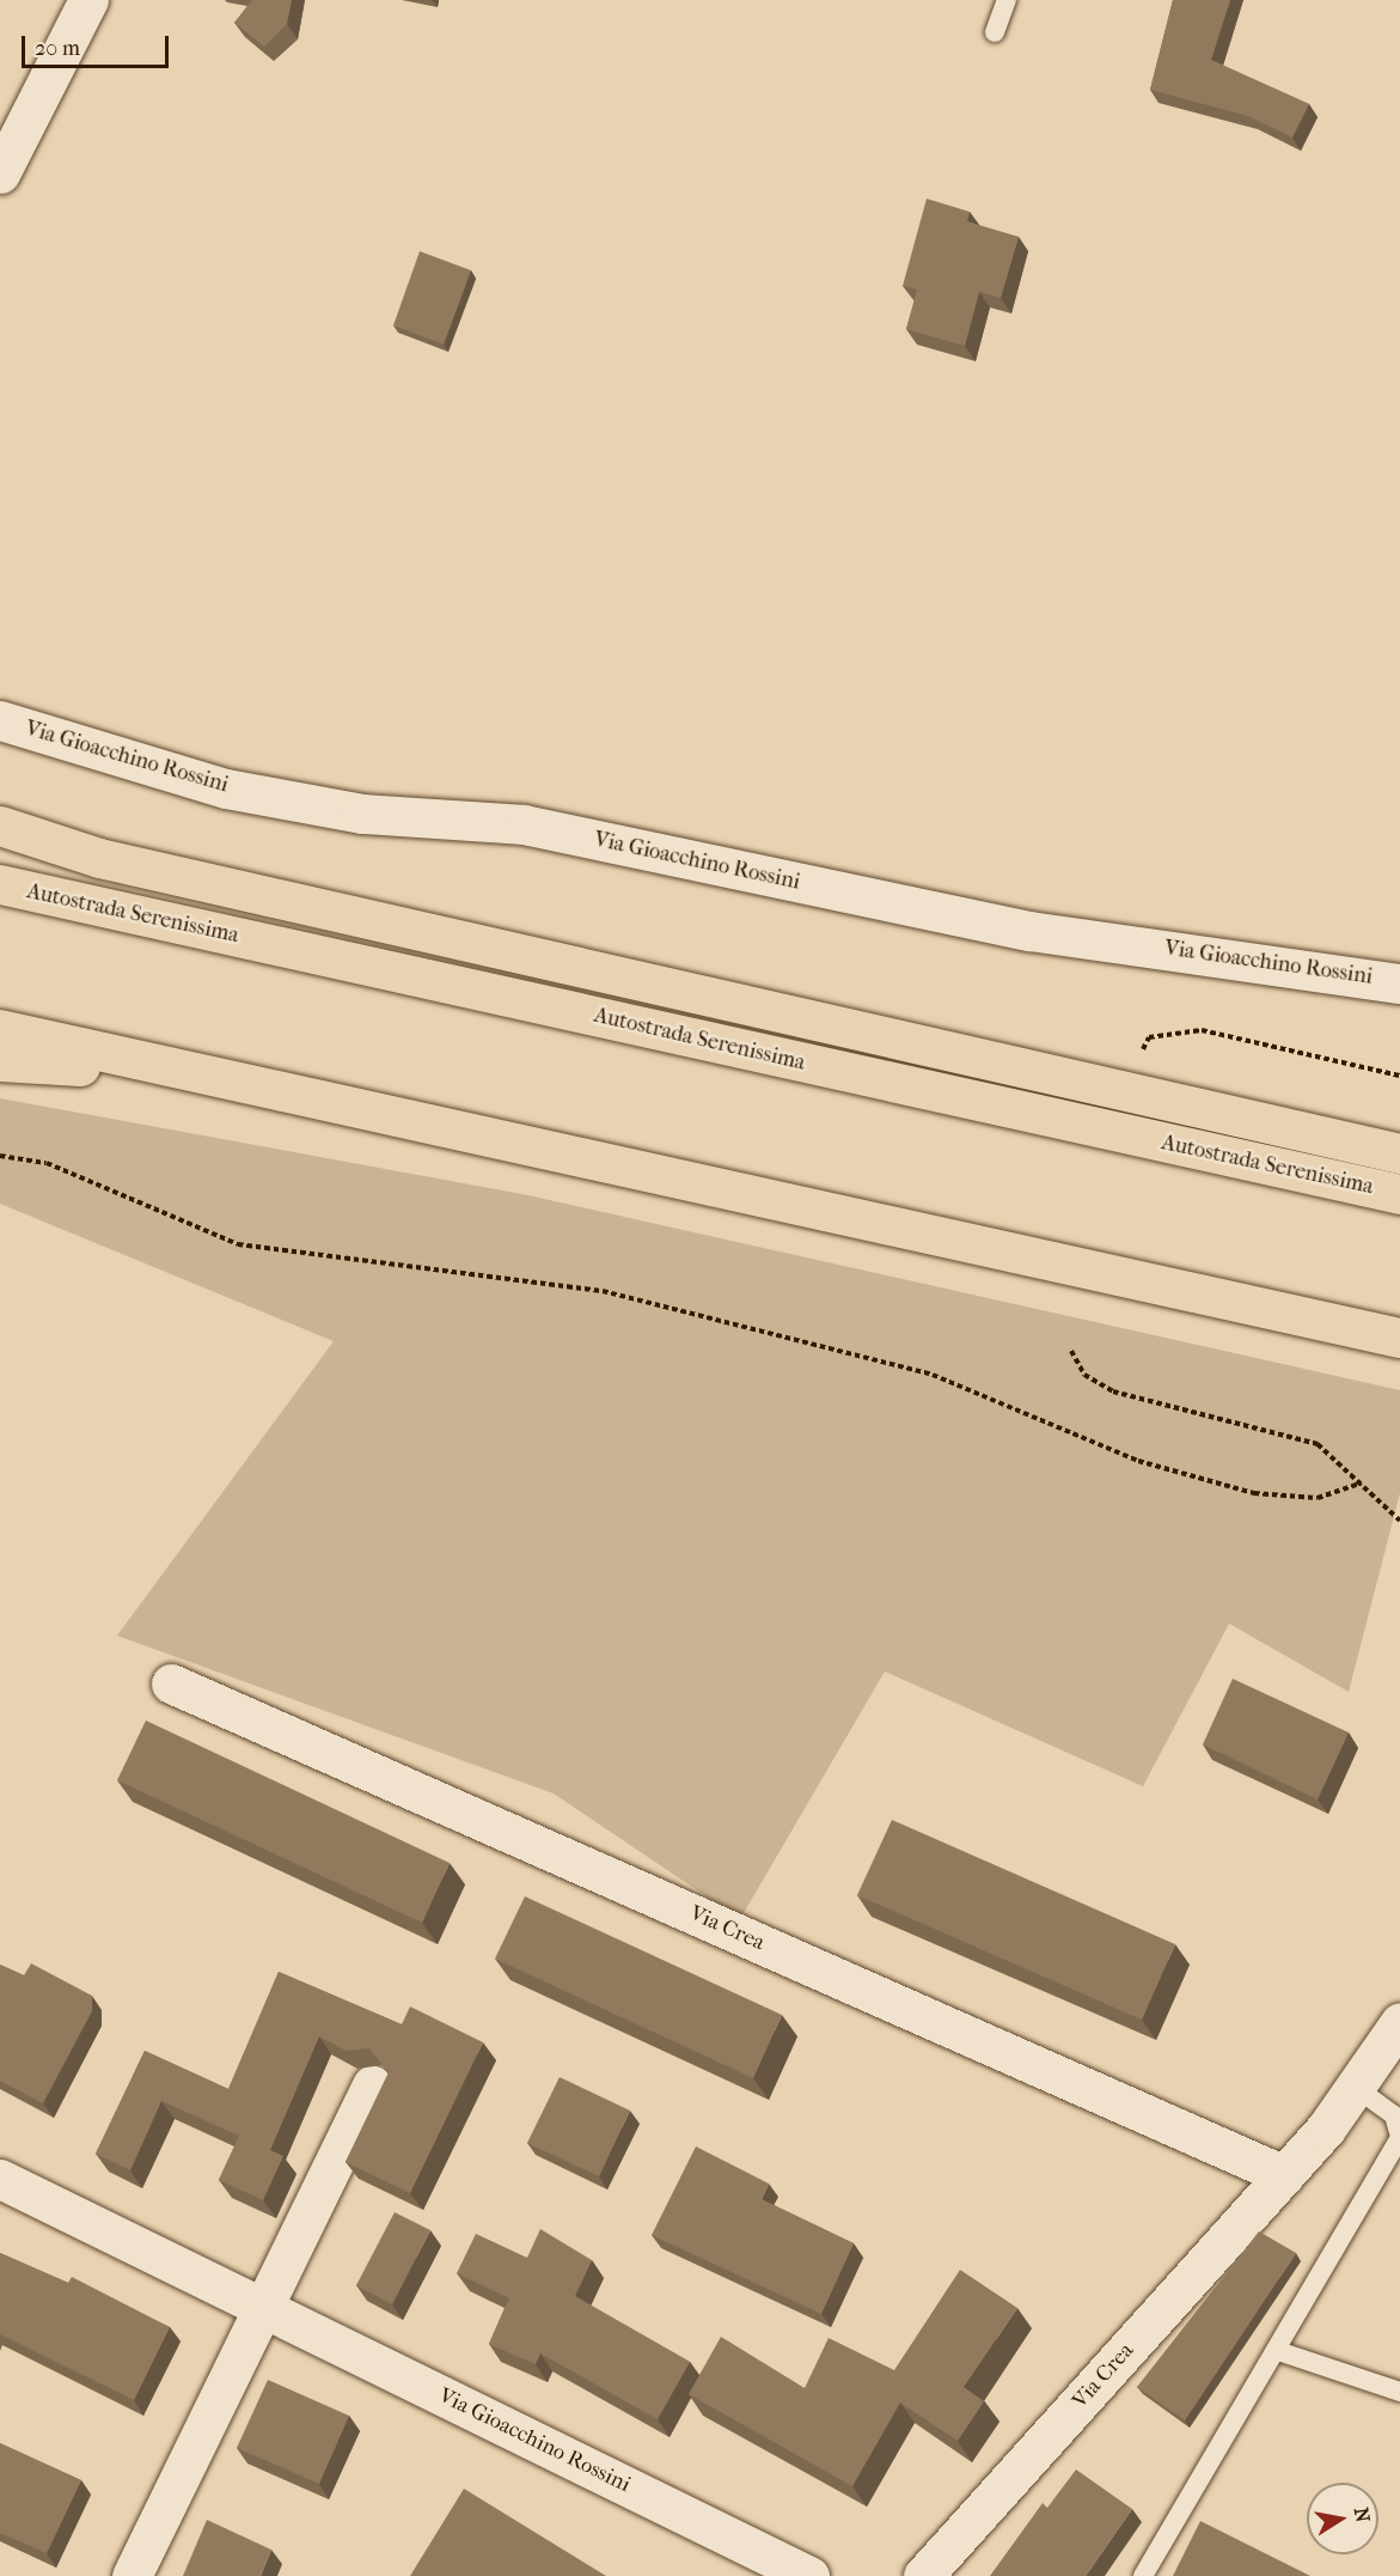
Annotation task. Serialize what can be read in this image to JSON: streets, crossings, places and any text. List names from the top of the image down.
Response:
{
  "streets": {
    "highway": ["Autostrada Serenissima"],
    "street": ["Via Gioacchino Rossini", "Via Crea"]
  },
  "scale_bar": "20 m",
  "north": "right"
}
